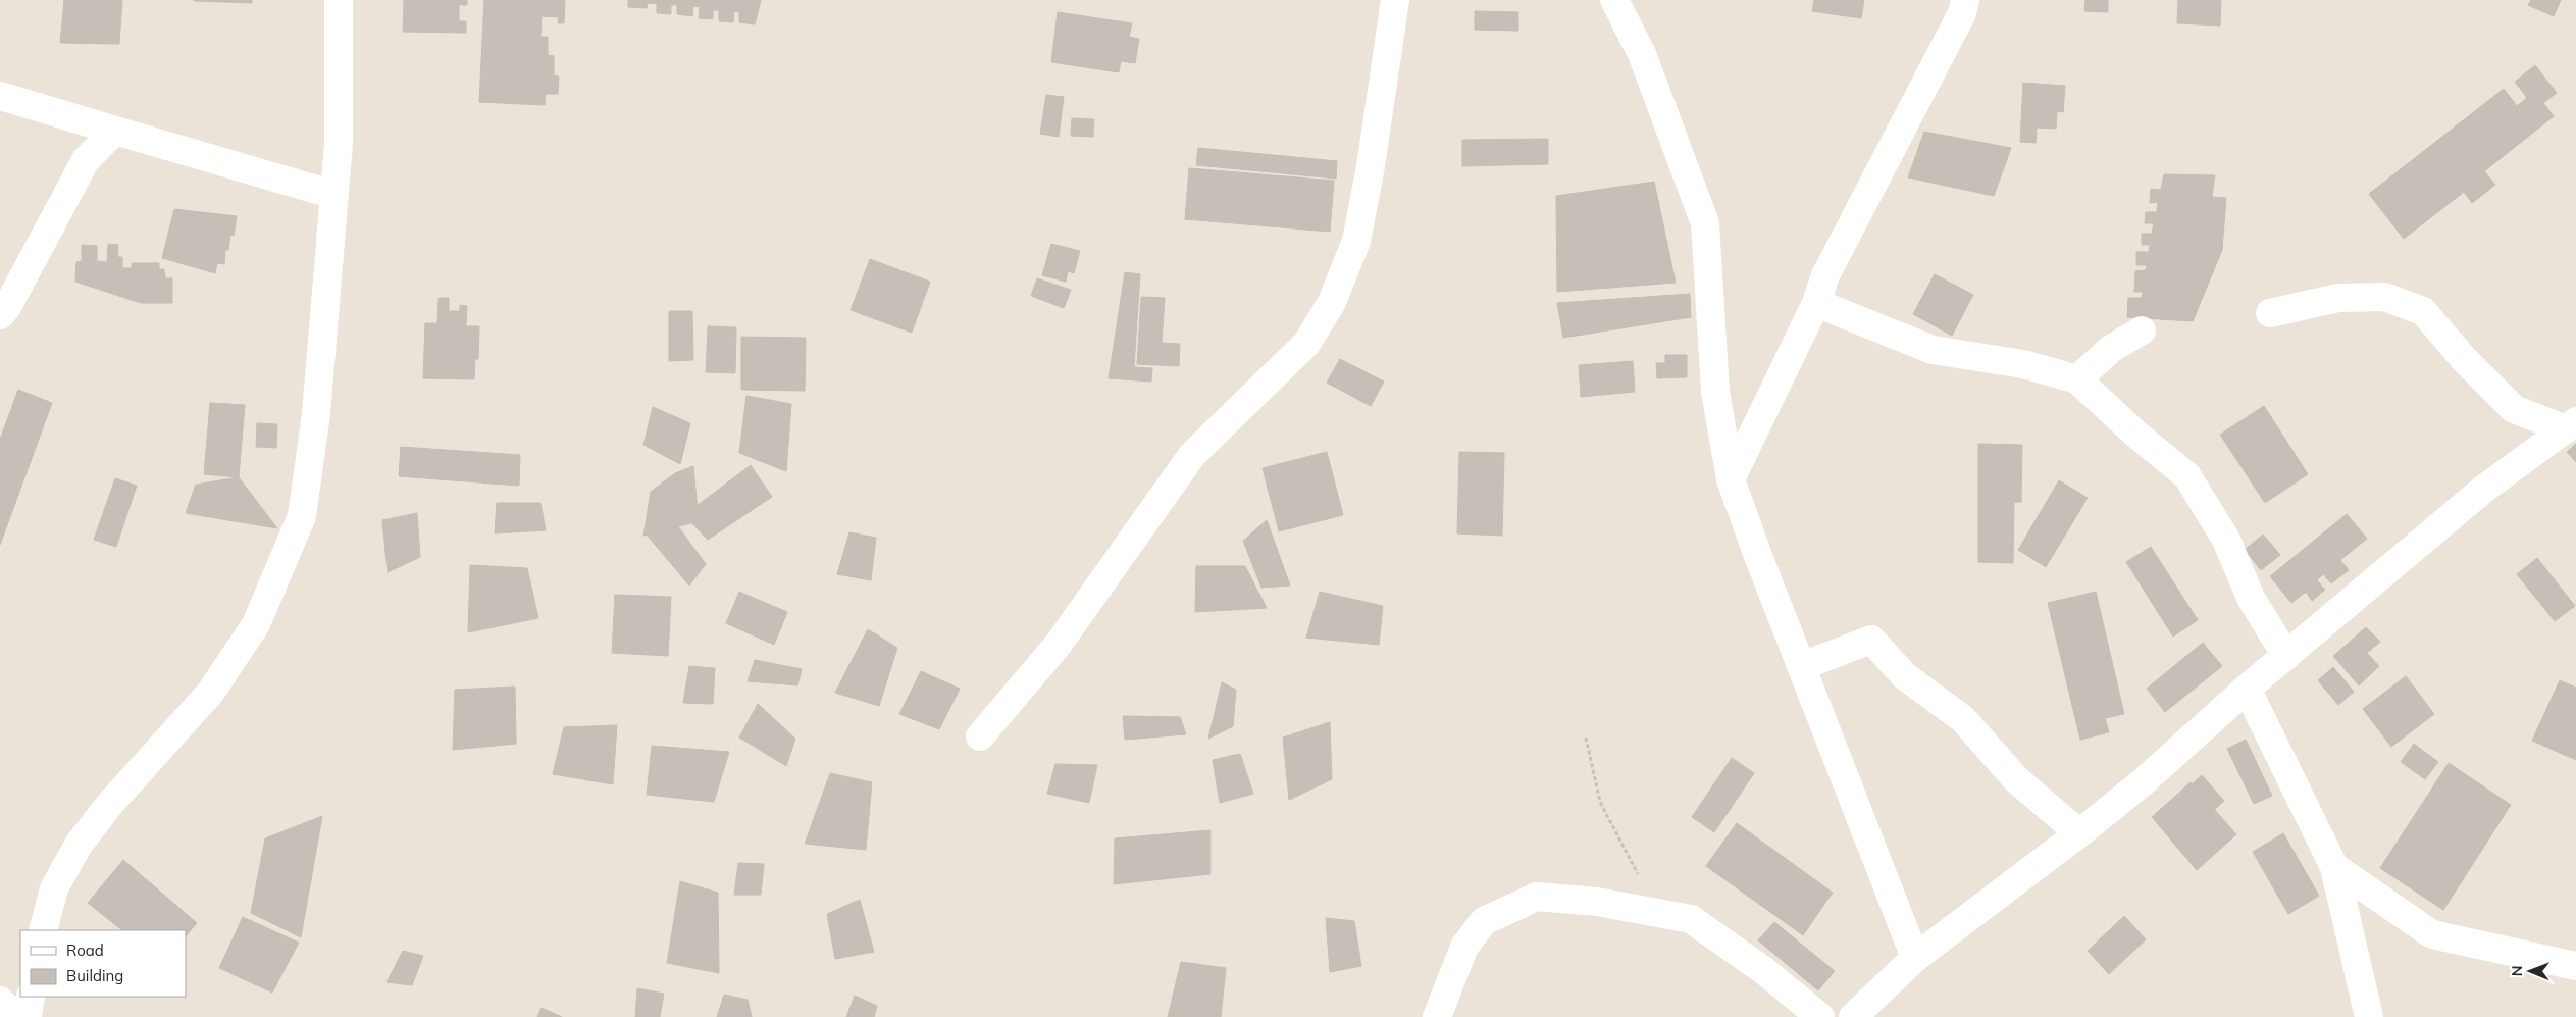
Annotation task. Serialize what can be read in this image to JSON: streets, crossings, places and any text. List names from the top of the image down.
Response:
{
  "legend": ["Road", "Building"],
  "north": "left"
}
